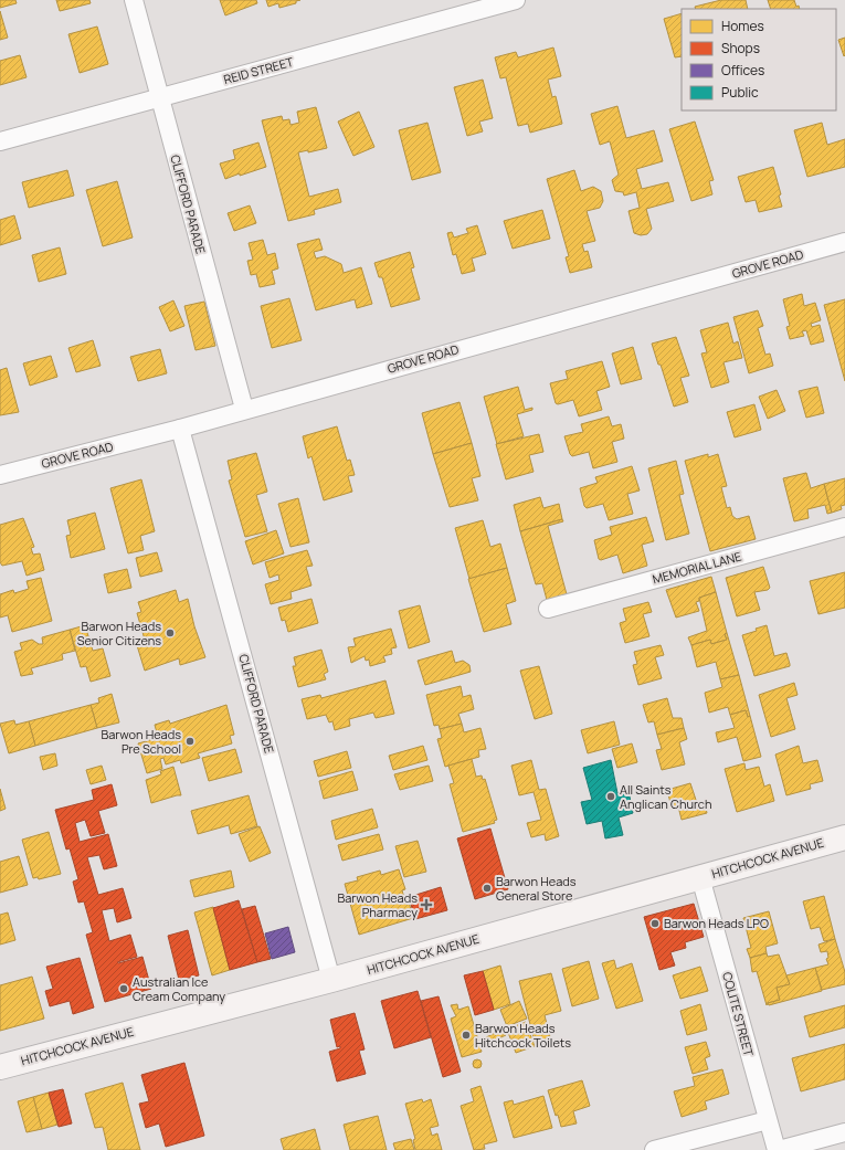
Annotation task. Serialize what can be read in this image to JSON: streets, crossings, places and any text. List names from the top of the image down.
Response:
{
  "streets": {
    "street": [
      "REID STREET",
      "CLIFFORD PARADE",
      "GROVE ROAD",
      "MEMORIAL LANE",
      "HITCHCOCK AVENUE",
      "COLITE STREET"
    ]
  },
  "crossings": [
    ["REID STREET", "CLIFFORD PARADE"],
    ["CLIFFORD PARADE", "GROVE ROAD"],
    ["CLIFFORD PARADE", "HITCHCOCK AVENUE"],
    ["HITCHCOCK AVENUE", "COLITE STREET"]
  ],
  "places": {
    "other": [
      "Barwon Heads Senior Citizens",
      "Barwon Heads Pre School",
      "All Saints Anglican Church",
      "Barwon Heads General Store",
      "Barwon Heads LPO",
      "Australian Ice Cream Company",
      "Barwon Heads Hitchcock Toilets"
    ],
    "health": ["Barwon Heads Pharmacy"]
  },
  "legend": [
    "Homes",
    "Shops",
    "Offices",
    "Public"
  ]
}
